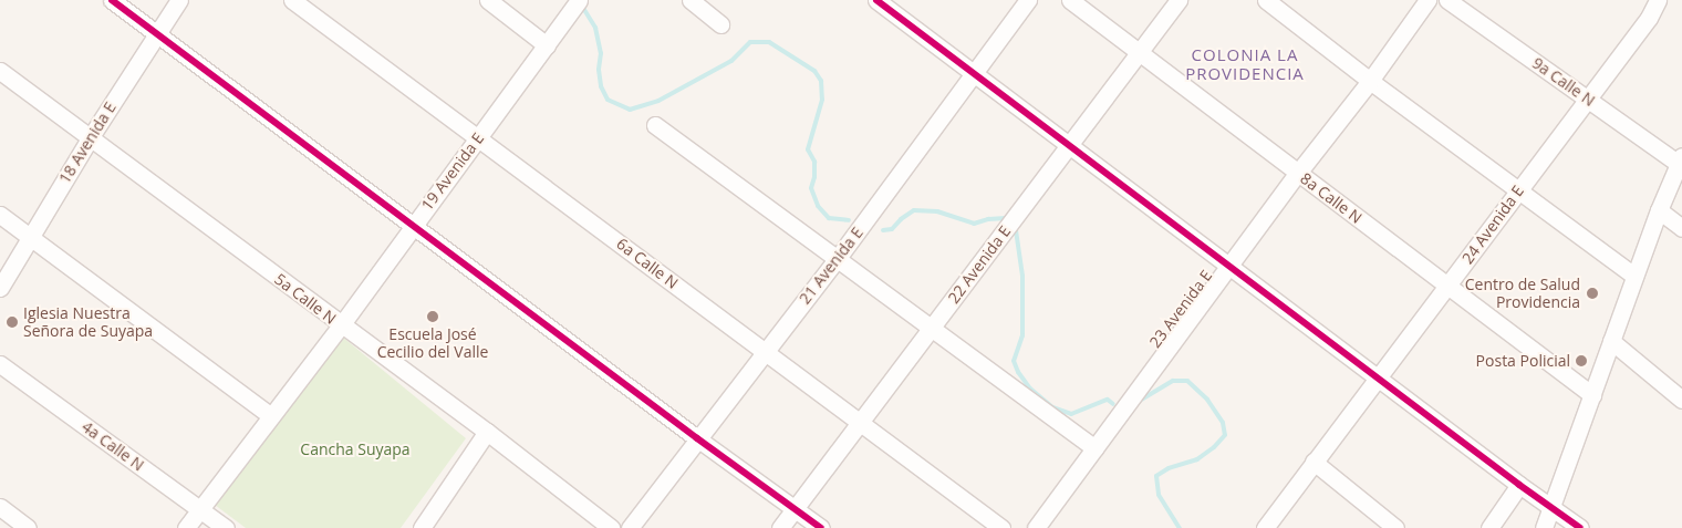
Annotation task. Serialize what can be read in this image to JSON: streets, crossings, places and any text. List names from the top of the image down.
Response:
{
  "streets": {
    "street": [
      "9a Calle N",
      "18 Avenida E",
      "19 Avenida E",
      "8a Calle N",
      "24 Avenida E",
      "6a Calle N",
      "22 Avenida E",
      "21 Avenida E",
      "5a Calle N",
      "23 Avenida E",
      "4a Calle N"
    ]
  },
  "crossings": [
    ["9a Calle N", "24 Avenida E"],
    ["18 Avenida E", "5a Calle N"],
    ["19 Avenida E", "6a Calle N"],
    ["19 Avenida E", "5a Calle N"],
    ["19 Avenida E", "4a Calle N"],
    ["8a Calle N", "24 Avenida E"],
    ["8a Calle N", "22 Avenida E"],
    ["8a Calle N", "23 Avenida E"],
    ["6a Calle N", "22 Avenida E"],
    ["6a Calle N", "21 Avenida E"]
  ],
  "districts": ["COLONIA LA PROVIDENCIA"],
  "parks": ["Cancha Suyapa"],
  "places": [
    "Centro de Salud Providencia",
    "Escuela José Cecilio del Valle",
    "Iglesia Nuestra Señora de Suyapa",
    "Posta Policial"
  ]
}
